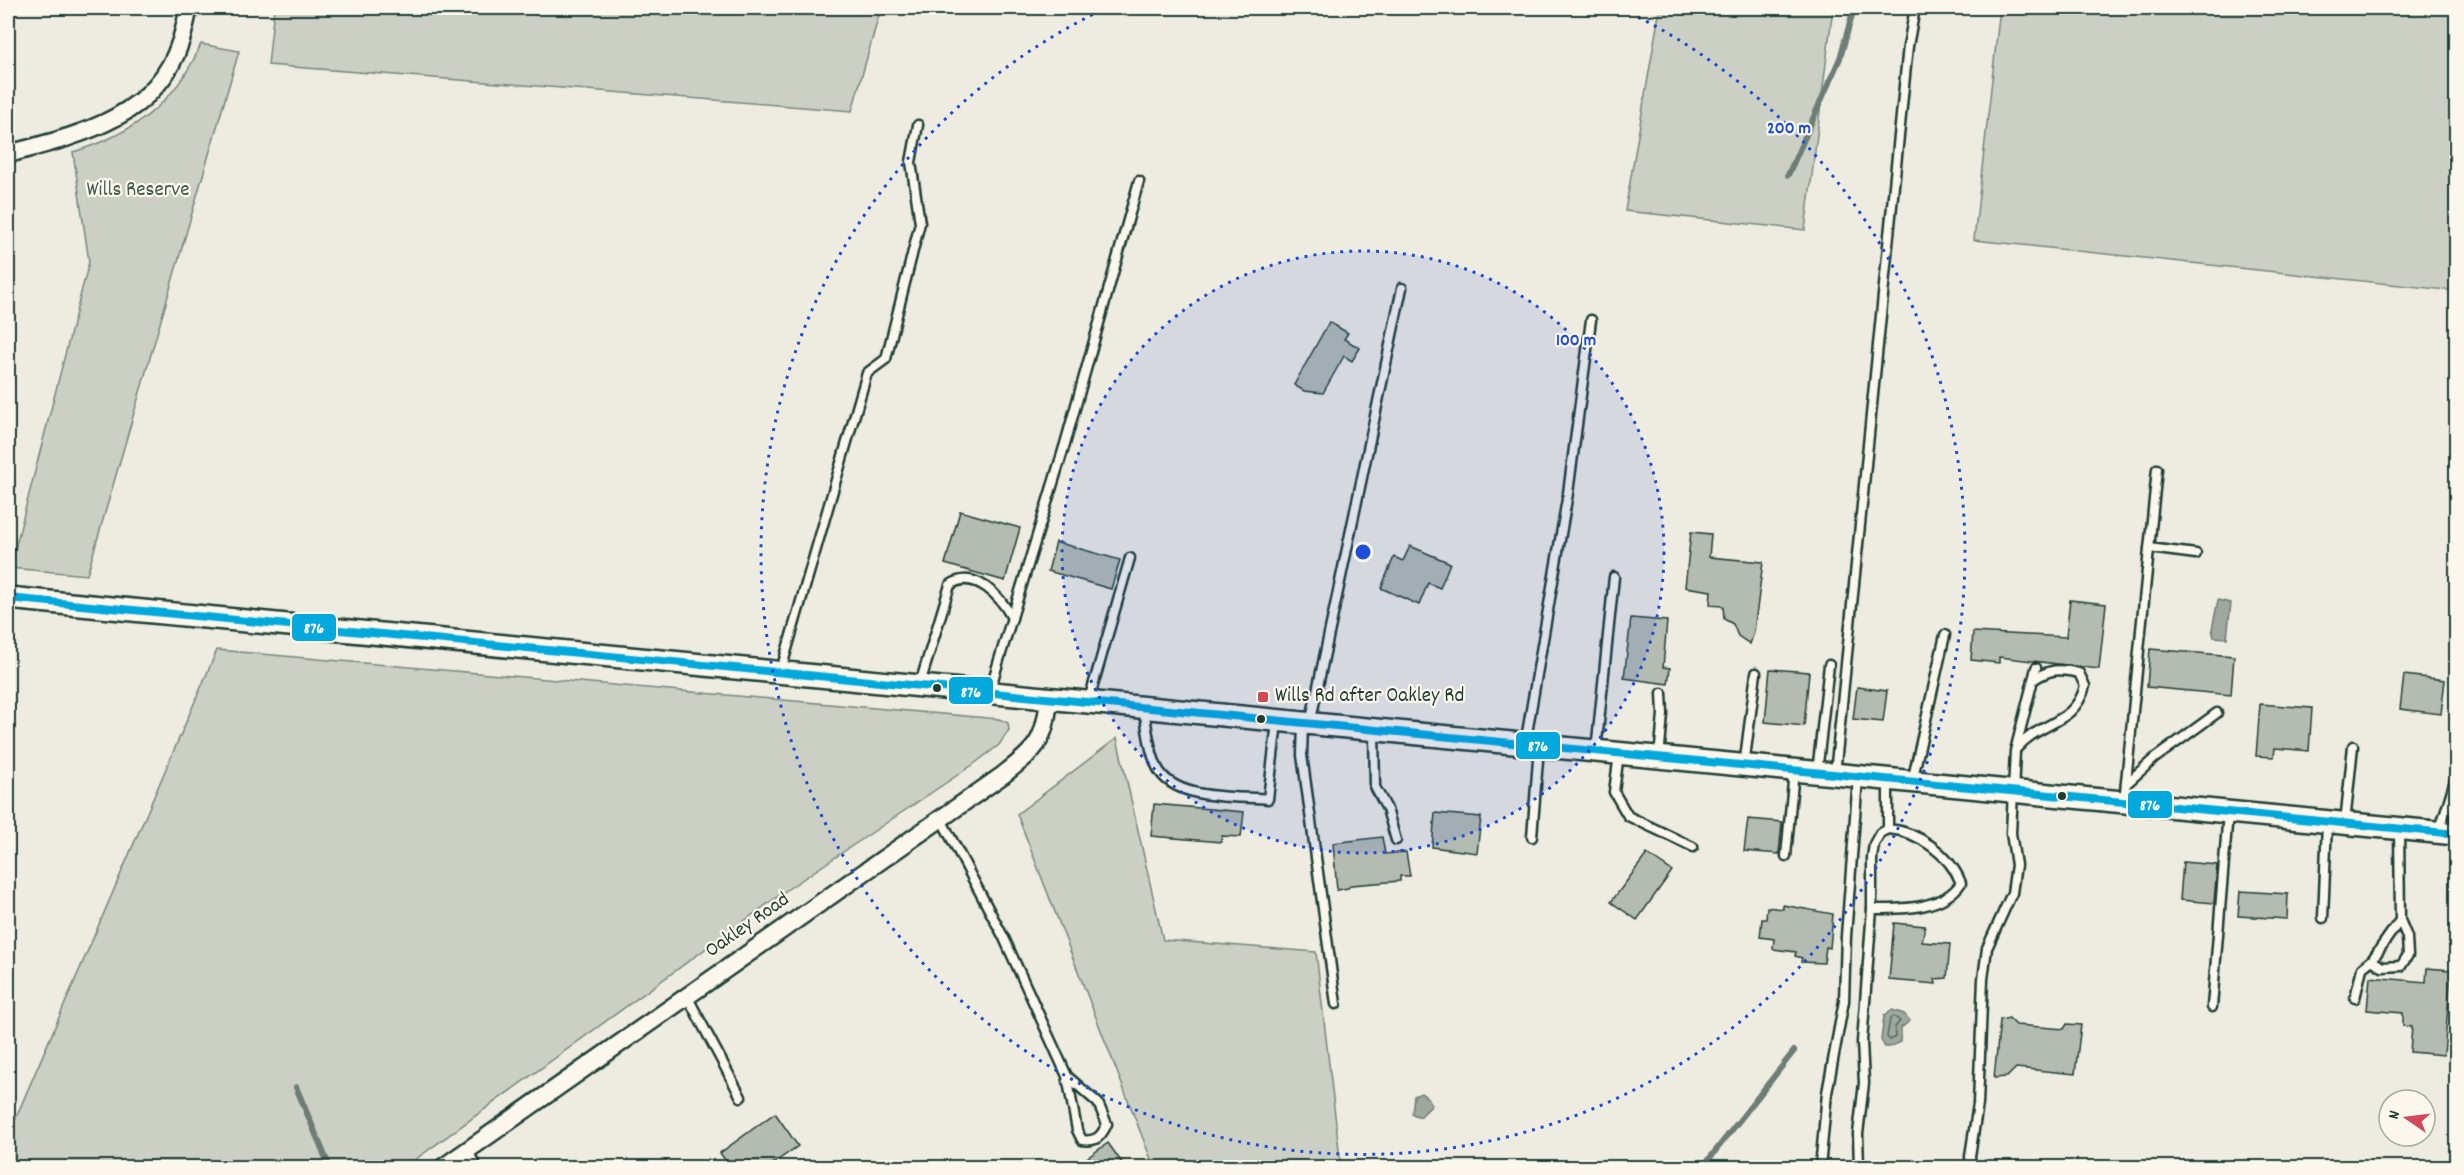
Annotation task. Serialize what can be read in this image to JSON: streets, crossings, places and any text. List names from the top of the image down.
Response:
{
  "streets": {
    "street": ["Oakley Road"]
  },
  "parks": ["Wills Reserve"],
  "places": {
    "transit": ["Wills Rd after Oakley Rd"]
  },
  "lines": ["transit line 876"],
  "north": "left",
  "rings": ["200 m", "100 m"]
}
